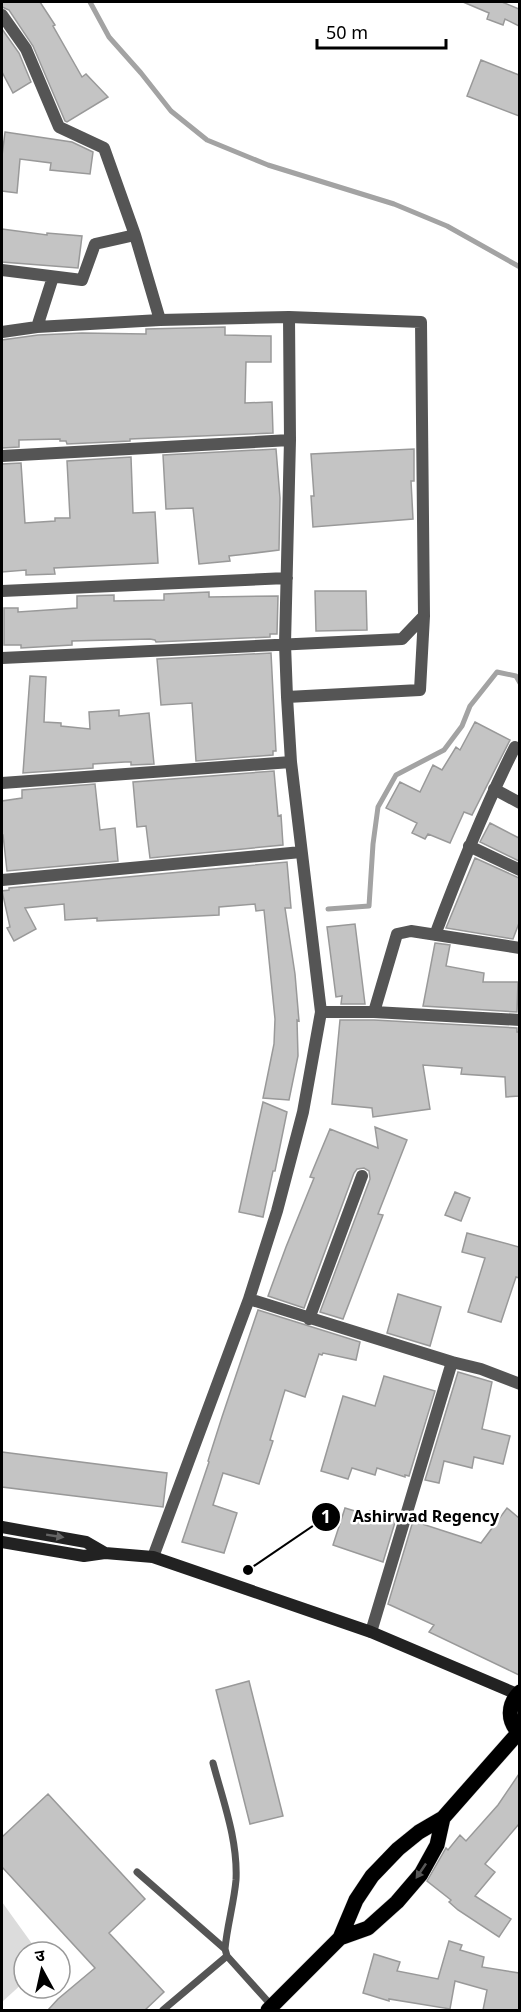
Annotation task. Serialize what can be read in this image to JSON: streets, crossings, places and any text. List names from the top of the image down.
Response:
{
  "places": ["Ashirwad Regency"],
  "scale_bar": "50 m",
  "north": "top"
}
